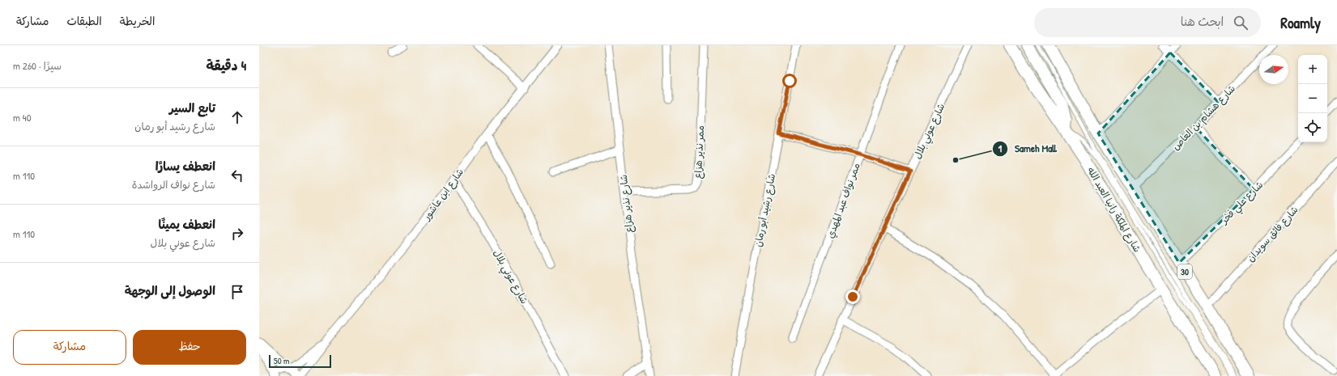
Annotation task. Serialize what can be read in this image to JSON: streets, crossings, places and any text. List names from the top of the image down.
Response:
{
  "streets": {
    "main road": ["شارع الملكة رانيا العبد الله", "30"],
    "street": [
      "شارع هشام بن العاص",
      "شارع عوني بلال",
      "ممر نذير هزاع",
      "شارع ابن عاشور",
      "ممر نواف عبد المهدي",
      "شارع علي فخر",
      "شارع نذير هزاع",
      "شارع رشيد أبو رمان",
      "شارع فائق سويدان"
    ]
  },
  "crossings": [
    ["شارع هشام بن العاص", "30"],
    ["شارع عوني بلال", "شارع ابن عاشور"],
    ["ممر نذير هزاع", "شارع نذير هزاع"],
    ["شارع علي فخر", "30"],
    ["شارع فائق سويدان", "30"]
  ],
  "places": ["Sameh Mall"],
  "scale_bar": "50 m",
  "north": "right",
  "page": {
    "header": "Roamly",
    "search": "ابحث هنا",
    "nav": ["الخريطة", "الطبقات", "مشاركة"],
    "heading": ["4 دقيقة", "سيرًا · 260 m"],
    "map_buttons": ["+", "−"],
    "list": [
      ["تابع السير", "شارع رشيد أبو رمان", "40 m"],
      ["انعطف يسارًا", "شارع نواف الرواشدة", "110 m"],
      ["انعطف يمينًا", "شارع عوني بلال", "110 m"],
      "الوصول إلى الوجهة"
    ],
    "buttons": ["حفظ", "مشاركة"],
    "scale": "50 m"
  }
}
